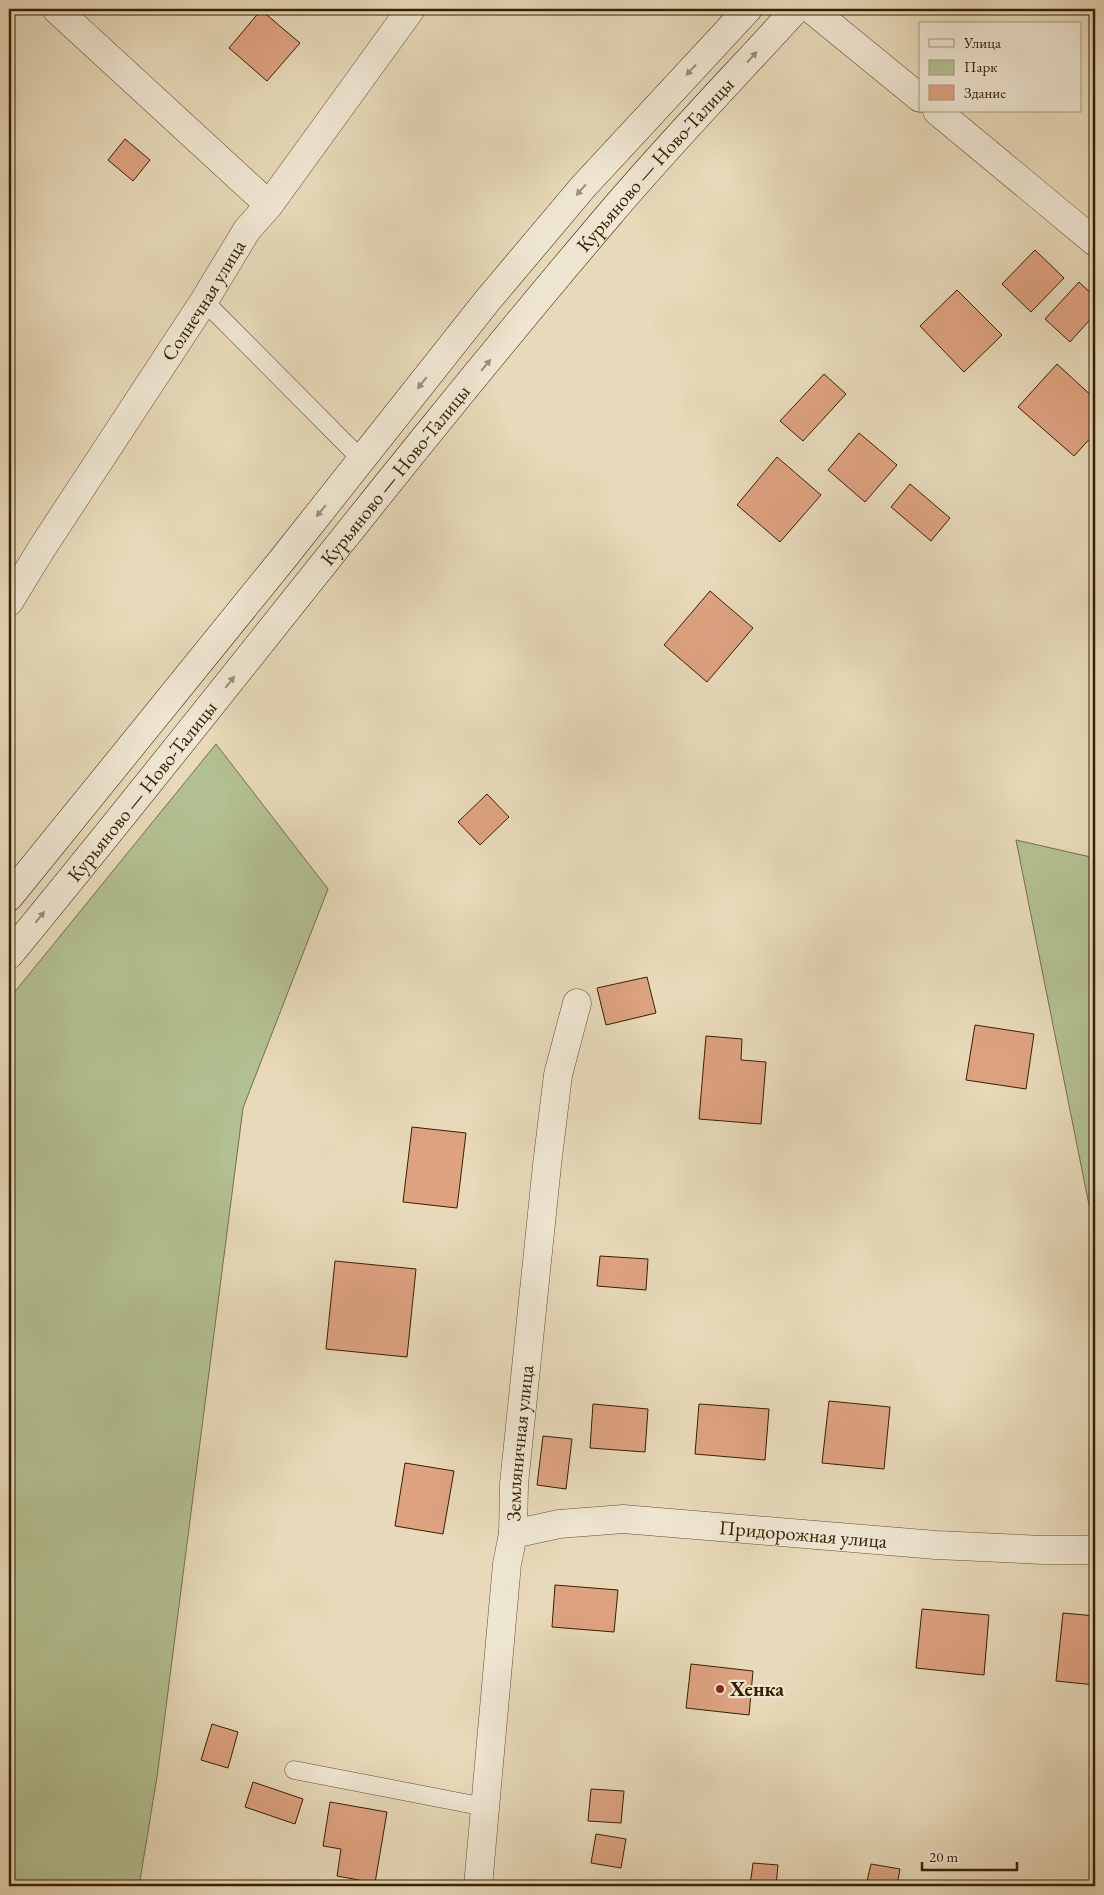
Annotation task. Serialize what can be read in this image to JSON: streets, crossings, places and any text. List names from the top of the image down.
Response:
{
  "streets": {
    "street": [
      "Курьяново — Ново-Талицы",
      "Солнечная улица",
      "Земляничная улица",
      "Придорожная улица"
    ]
  },
  "crossings": [
    ["Земляничная улица", "Придорожная улица"]
  ],
  "places": ["Хенка"],
  "legend": ["Улица", "Парк", "Здание"],
  "scale_bar": "20 m"
}
